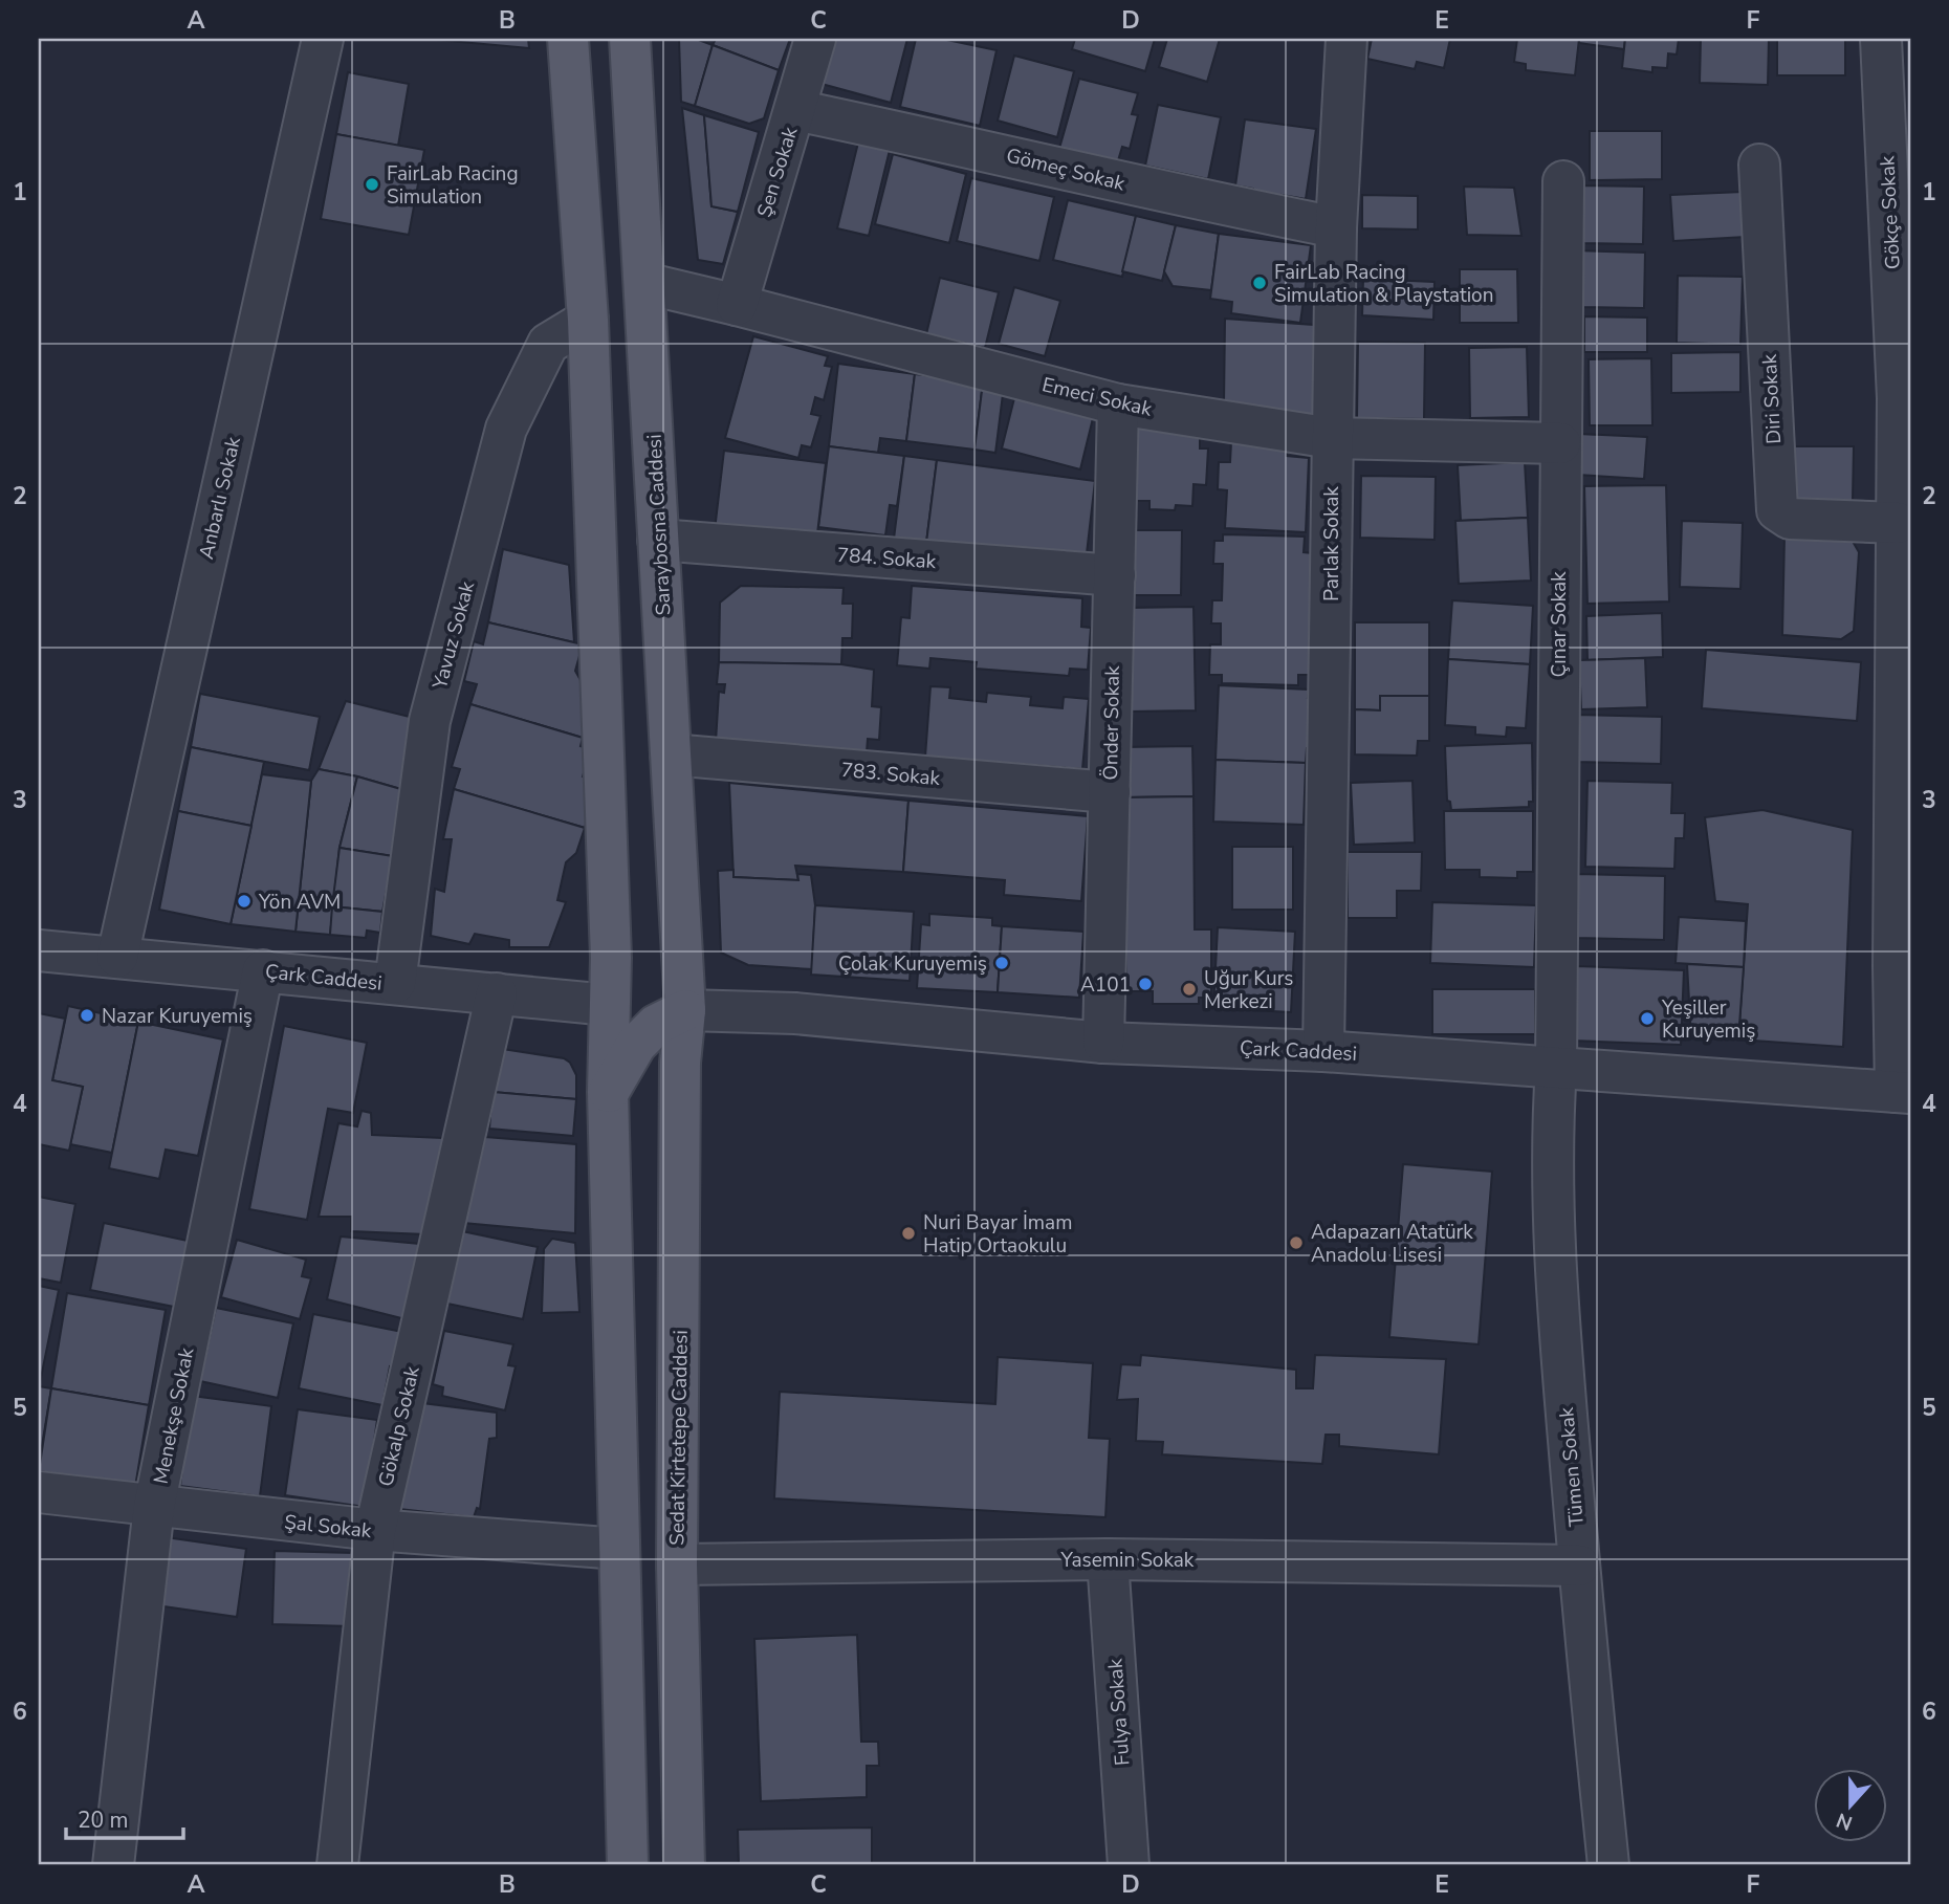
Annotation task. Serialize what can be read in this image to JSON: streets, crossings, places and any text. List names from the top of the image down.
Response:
{
  "streets": {
    "main road": ["Saraybosna Caddesi", "Sedat Kirtetepe Caddesi"],
    "street": [
      "Gömeç Sokak",
      "Şen Sokak",
      "Gökçe Sokak",
      "Emeci Sokak",
      "Diri Sokak",
      "Anbarlı Sokak",
      "Parlak Sokak",
      "784. Sokak",
      "Çınar Sokak",
      "Yavuz Sokak",
      "Önder Sokak",
      "783. Sokak",
      "Çark Caddesi",
      "Menekşe Sokak",
      "Gökalp Sokak",
      "Tümen Sokak",
      "Şal Sokak",
      "Yasemin Sokak",
      "Fulya Sokak"
    ]
  },
  "crossings": [
    ["Gömeç Sokak", "Şen Sokak"],
    ["Gömeç Sokak", "Parlak Sokak"],
    ["Şen Sokak", "Emeci Sokak"],
    ["Gökçe Sokak", "Diri Sokak"],
    ["Gökçe Sokak", "Çark Caddesi"],
    ["Emeci Sokak", "Saraybosna Caddesi"],
    ["Emeci Sokak", "Parlak Sokak"],
    ["Emeci Sokak", "Çınar Sokak"],
    ["Emeci Sokak", "Önder Sokak"],
    ["Anbarlı Sokak", "Çark Caddesi"],
    ["Saraybosna Caddesi", "784. Sokak"],
    ["Saraybosna Caddesi", "783. Sokak"],
    ["Saraybosna Caddesi", "Çark Caddesi"],
    ["Saraybosna Caddesi", "Sedat Kirtetepe Caddesi"],
    ["Parlak Sokak", "Çark Caddesi"],
    ["784. Sokak", "Önder Sokak"],
    ["Çınar Sokak", "Çark Caddesi"],
    ["Çınar Sokak", "Tümen Sokak"],
    ["Yavuz Sokak", "Çark Caddesi"],
    ["Önder Sokak", "783. Sokak"],
    ["Önder Sokak", "Çark Caddesi"],
    ["Çark Caddesi", "Menekşe Sokak"],
    ["Çark Caddesi", "Gökalp Sokak"],
    ["Çark Caddesi", "Sedat Kirtetepe Caddesi"],
    ["Çark Caddesi", "Tümen Sokak"],
    ["Menekşe Sokak", "Şal Sokak"],
    ["Gökalp Sokak", "Şal Sokak"],
    ["Sedat Kirtetepe Caddesi", "Yasemin Sokak"],
    ["Tümen Sokak", "Yasemin Sokak"],
    ["Yasemin Sokak", "Fulya Sokak"]
  ],
  "places": [
    "FairLab Racing Simulation",
    "FairLab Racing Simulation & Playstation",
    "Yön AVM",
    "Çolak Kuruyemiş",
    "A101",
    "Uğur Kurs Merkezi",
    "Nazar Kuruyemiş",
    "Yeşiller Kuruyemiş",
    "Nuri Bayar İmam Hatip Ortaokulu",
    "Adapazarı Atatürk Anadolu Lisesi"
  ],
  "scale_bar": "20 m",
  "north": "bottom",
  "grid": {
    "columns": [
      "A",
      "B",
      "C",
      "D",
      "E",
      "F"
    ],
    "rows": [
      "1",
      "2",
      "3",
      "4",
      "5",
      "6"
    ]
  }
}
